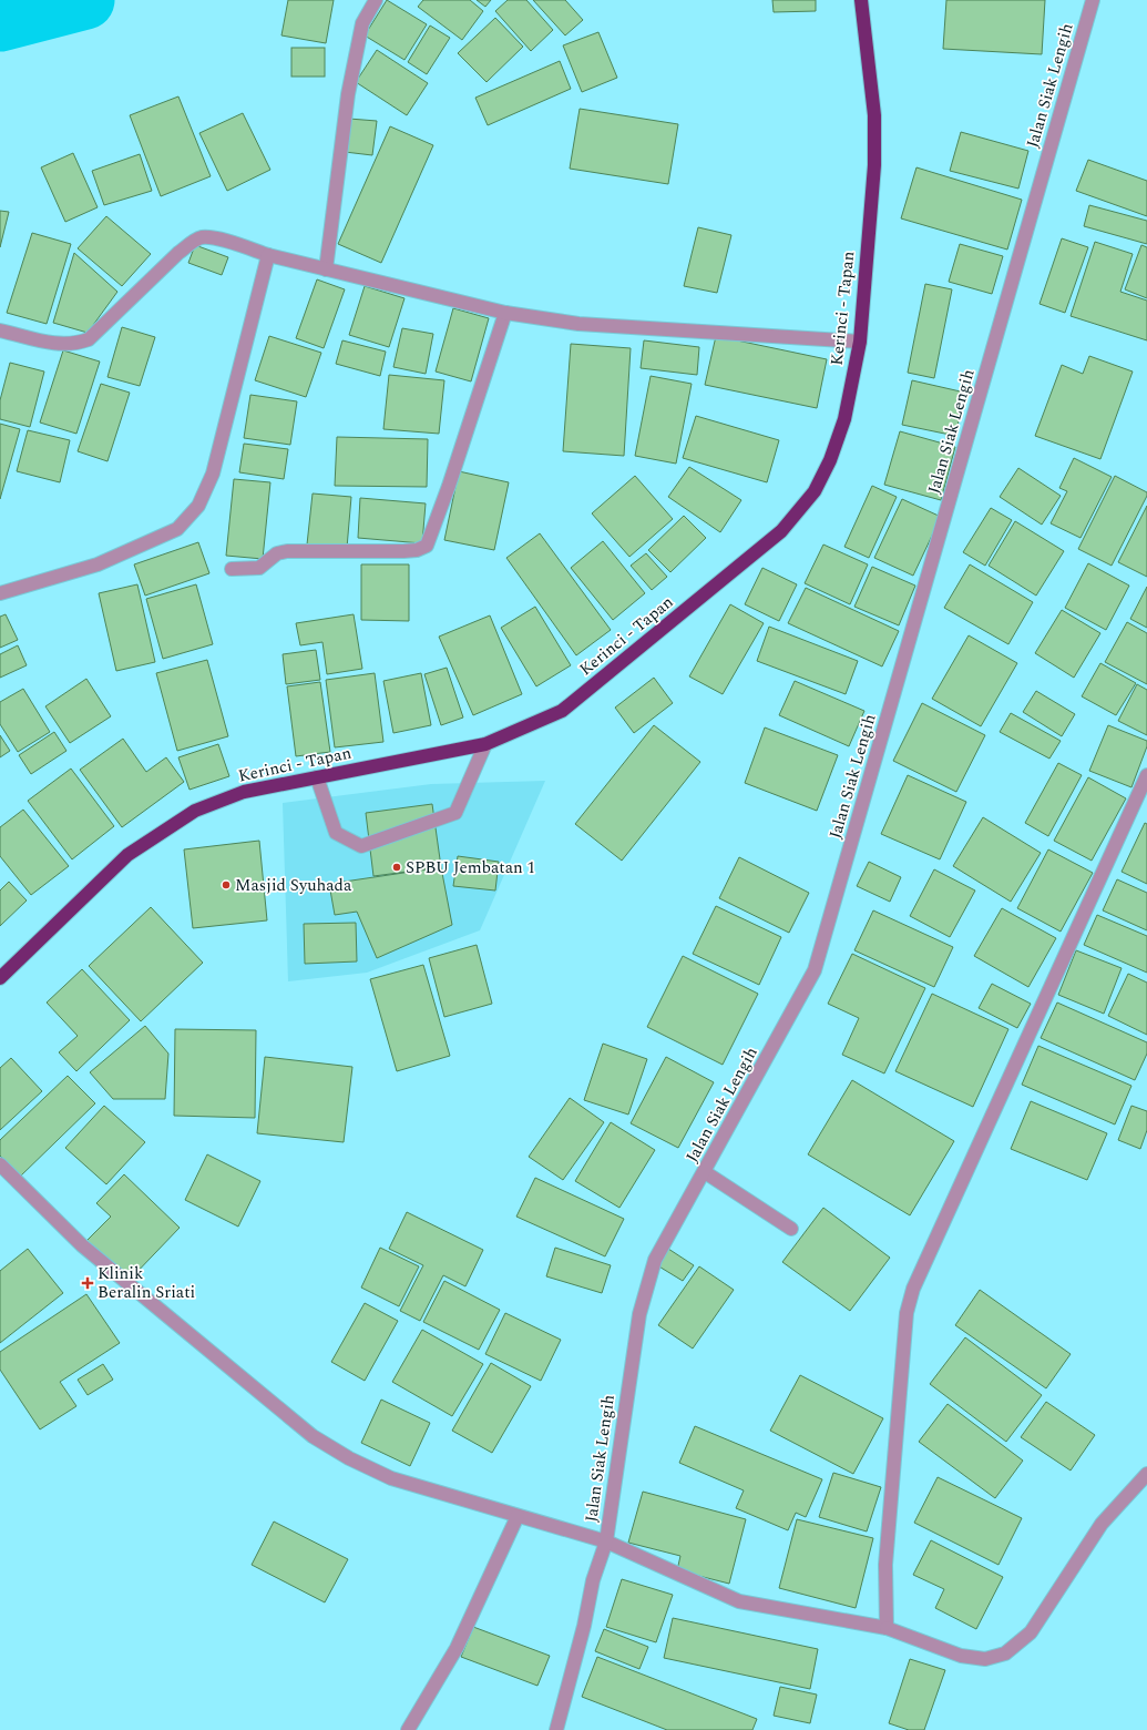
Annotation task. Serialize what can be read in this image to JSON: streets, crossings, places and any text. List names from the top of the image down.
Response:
{
  "streets": {
    "highway": ["Kerinci - Tapan"],
    "street": ["Jalan Siak Lengih"]
  },
  "places": {
    "other": ["SPBU Jembatan 1", "Masjid Syuhada"],
    "health": ["Klinik Beralin Sriati"]
  }
}
